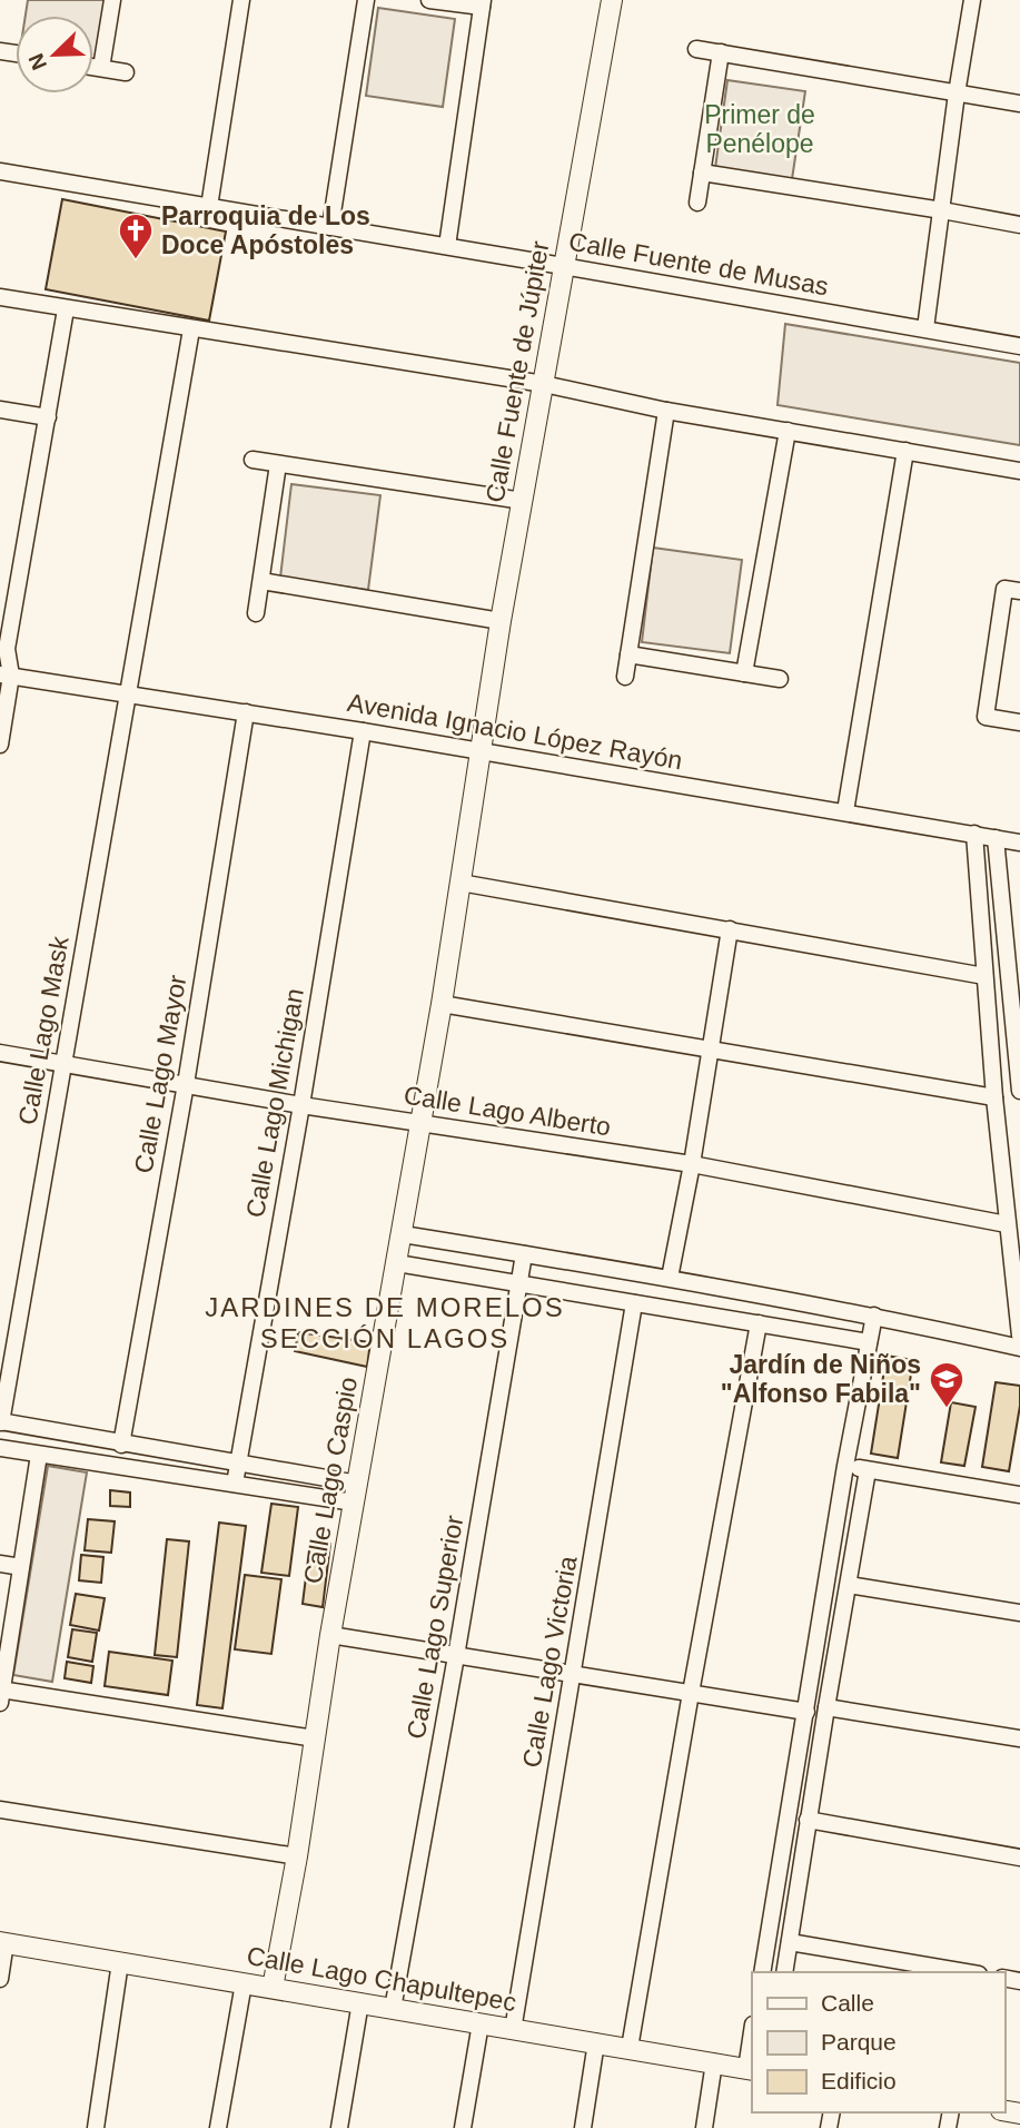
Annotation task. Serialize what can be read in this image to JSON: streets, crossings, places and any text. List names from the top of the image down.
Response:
{
  "streets": {
    "street": [
      "Calle Fuente de Musas",
      "Calle Fuente de Júpiter",
      "Avenida Ignacio López Rayón",
      "Calle Lago Mask",
      "Calle Lago Mayor",
      "Calle Lago Michigan",
      "Calle Lago Alberto",
      "Calle Lago Caspio",
      "Calle Lago Superior",
      "Calle Lago Victoria",
      "Calle Lago Chapultepec"
    ]
  },
  "crossings": [
    ["Calle Fuente de Musas", "Calle Fuente de Júpiter"],
    ["Calle Fuente de Júpiter", "Avenida Ignacio López Rayón"],
    ["Calle Fuente de Júpiter", "Calle Lago Caspio"],
    ["Avenida Ignacio López Rayón", "Calle Lago Mask"],
    ["Avenida Ignacio López Rayón", "Calle Lago Mayor"],
    ["Avenida Ignacio López Rayón", "Calle Lago Michigan"],
    ["Avenida Ignacio López Rayón", "Calle Lago Caspio"],
    ["Calle Lago Mask", "Calle Lago Alberto"],
    ["Calle Lago Mayor", "Calle Lago Alberto"],
    ["Calle Lago Michigan", "Calle Lago Alberto"],
    ["Calle Lago Alberto", "Calle Lago Caspio"],
    ["Calle Lago Caspio", "Calle Lago Chapultepec"],
    ["Calle Lago Superior", "Calle Lago Chapultepec"],
    ["Calle Lago Victoria", "Calle Lago Chapultepec"]
  ],
  "districts": ["JARDINES DE MORELOS SECCIÓN LAGOS"],
  "parks": ["Primer de Penélope"],
  "places": {
    "church": ["Parroquia de Los Doce Apóstoles"],
    "school or university": ["Jardín de Niños \"Alfonso Fabila\""]
  },
  "legend": ["Calle", "Parque", "Edificio"],
  "north": "bottom left"
}
